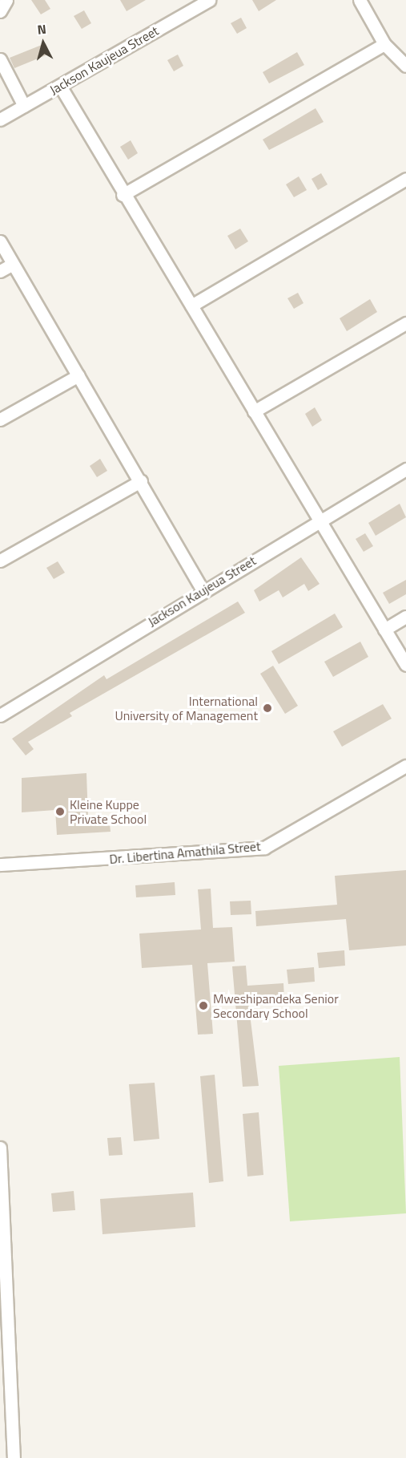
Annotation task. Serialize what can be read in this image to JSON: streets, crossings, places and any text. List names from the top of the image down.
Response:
{
  "streets": {
    "street": ["Jackson Kaujeua Street", "Dr. Libertina Amathila Street"]
  },
  "places": ["International University of Management", "Kleine Kuppe Private School", "Mweshipandeka Senior Secondary School"],
  "north": "top"
}
